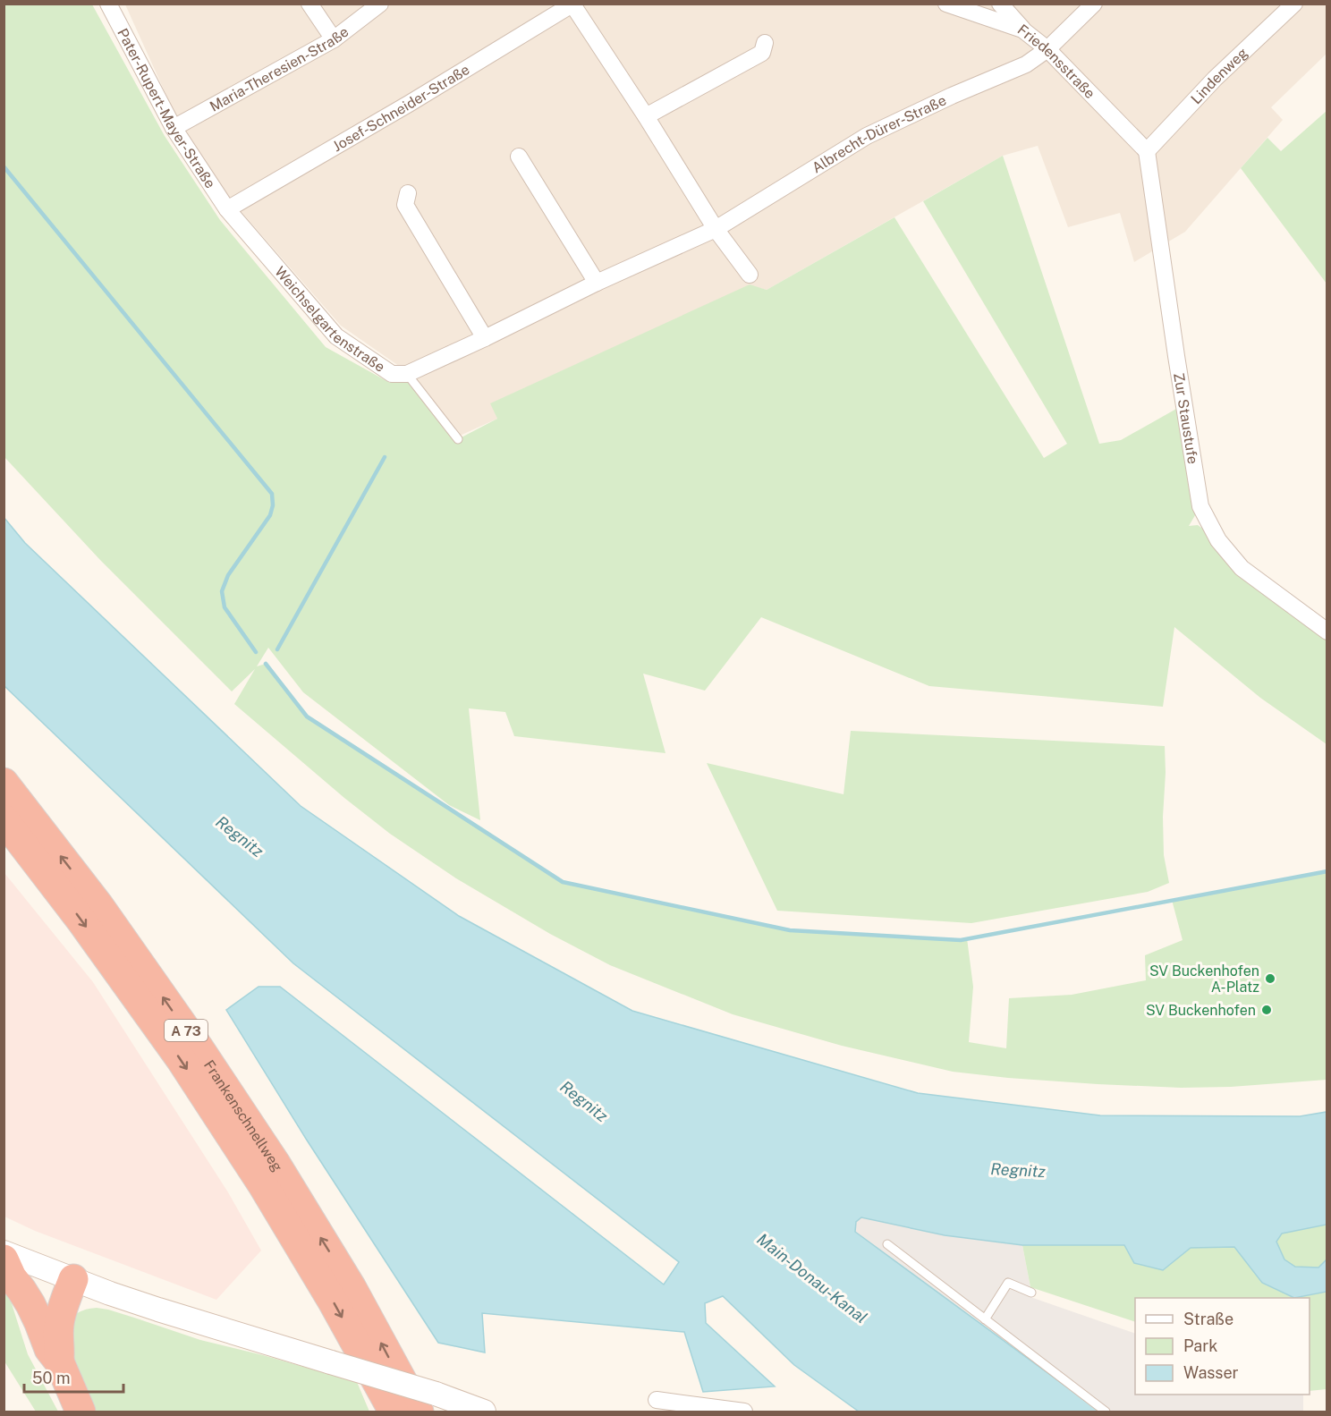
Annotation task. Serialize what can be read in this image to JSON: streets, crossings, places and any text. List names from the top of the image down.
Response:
{
  "streets": {
    "highway": ["A 73", "Frankenschnellweg"],
    "street": [
      "Friedensstraße",
      "Maria-Theresien-Straße",
      "Lindenweg",
      "Pater-Rupert-Mayer-Straße",
      "Josef-Schneider-Straße",
      "Albrecht-Dürer-Straße",
      "Weichselgartenstraße",
      "Zur Staustufe"
    ]
  },
  "crossings": [
    ["Friedensstraße", "Lindenweg"],
    ["Friedensstraße", "Albrecht-Dürer-Straße"],
    ["Friedensstraße", "Zur Staustufe"],
    ["Maria-Theresien-Straße", "Pater-Rupert-Mayer-Straße"],
    ["Lindenweg", "Zur Staustufe"],
    ["Pater-Rupert-Mayer-Straße", "Josef-Schneider-Straße"],
    ["Pater-Rupert-Mayer-Straße", "Weichselgartenstraße"],
    ["Josef-Schneider-Straße", "Weichselgartenstraße"],
    ["Albrecht-Dürer-Straße", "Weichselgartenstraße"]
  ],
  "water": ["Regnitz", "Main-Donau-Kanal"],
  "places": ["SV Buckenhofen A-Platz", "SV Buckenhofen"],
  "legend": ["Straße", "Park", "Wasser"],
  "scale_bar": "50 m"
}
